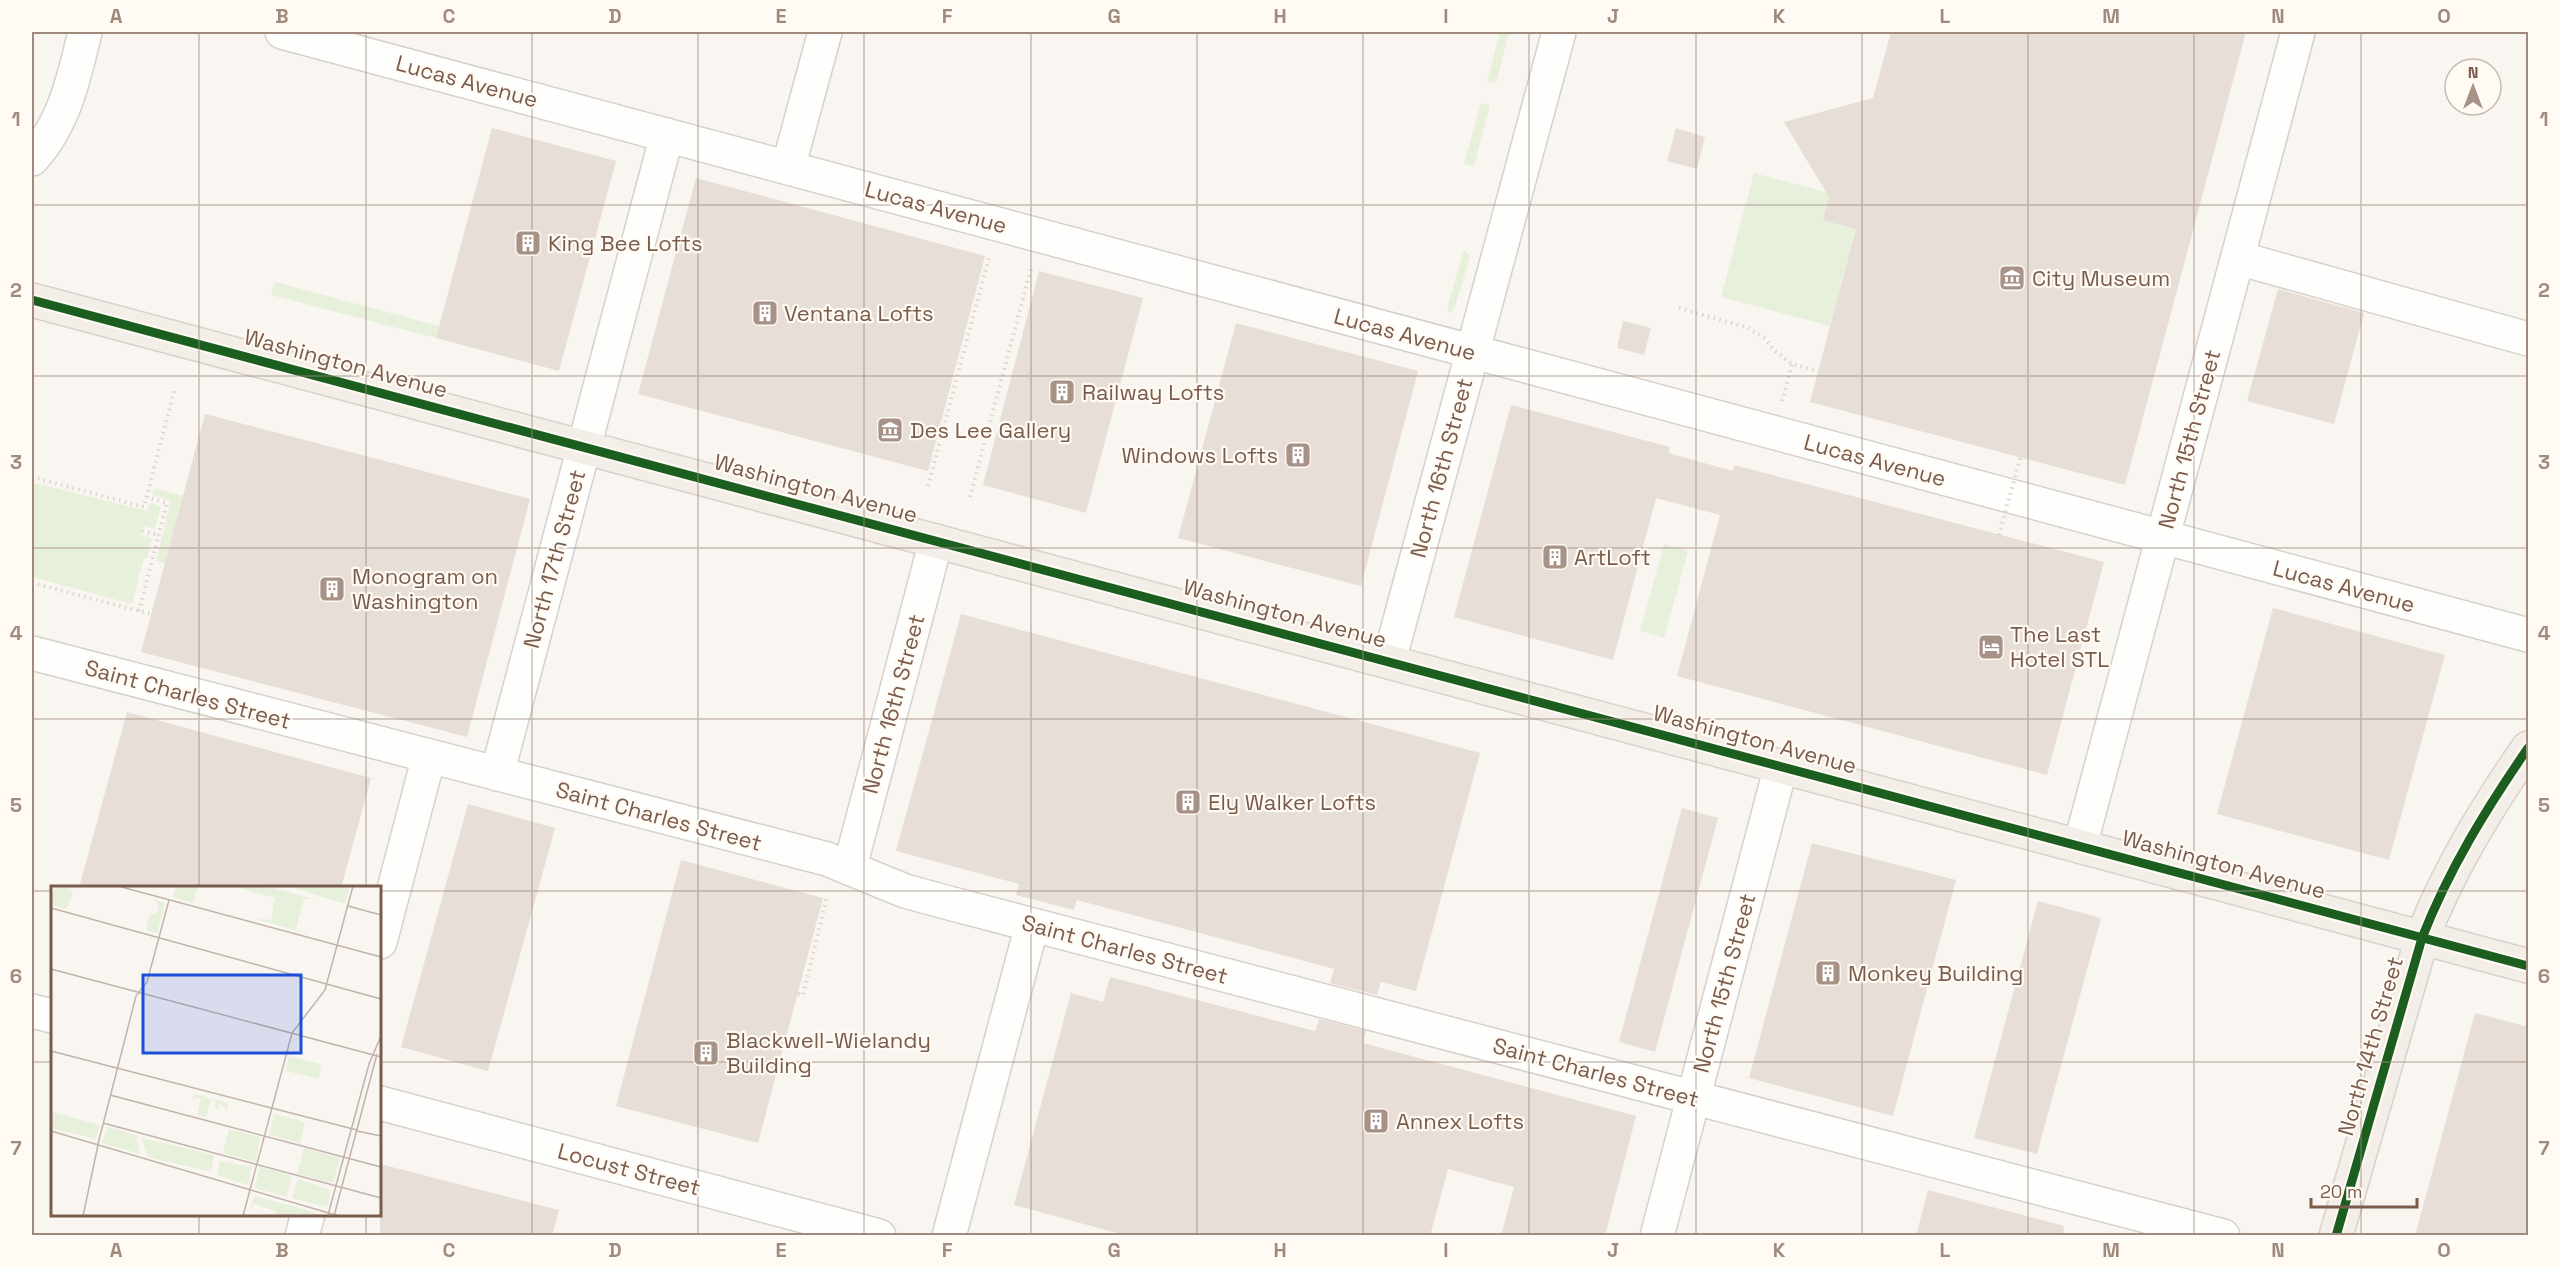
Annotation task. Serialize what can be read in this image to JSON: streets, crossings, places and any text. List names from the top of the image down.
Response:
{
  "streets": {
    "main road": ["Washington Avenue", "North 14th Street"],
    "street": [
      "Lucas Avenue",
      "North 15th Street",
      "North 16th Street",
      "North 17th Street",
      "Saint Charles Street",
      "Locust Street"
    ]
  },
  "crossings": [
    ["Lucas Avenue", "North 15th Street"],
    ["Lucas Avenue", "North 16th Street"],
    ["Lucas Avenue", "North 17th Street"],
    ["Washington Avenue", "North 15th Street"],
    ["Washington Avenue", "North 16th Street"],
    ["Washington Avenue", "North 17th Street"],
    ["Washington Avenue", "North 14th Street"],
    ["North 15th Street", "Saint Charles Street"],
    ["North 16th Street", "Saint Charles Street"],
    ["North 17th Street", "Saint Charles Street"]
  ],
  "places": {
    "building": [
      "King Bee Lofts",
      "Ventana Lofts",
      "Railway Lofts",
      "Windows Lofts",
      "ArtLoft",
      "Monogram on Washington",
      "Ely Walker Lofts",
      "Monkey Building",
      "Blackwell-Wielandy Building",
      "Annex Lofts"
    ],
    "museum": ["City Museum", "Des Lee Gallery"],
    "hotel": ["The Last Hotel STL"]
  },
  "scale_bar": "20 m",
  "north": "top",
  "grid": {
    "columns": [
      "A",
      "B",
      "C",
      "D",
      "E",
      "F",
      "G",
      "H",
      "I",
      "J",
      "K",
      "L",
      "M",
      "N",
      "O"
    ],
    "rows": [
      "1",
      "2",
      "3",
      "4",
      "5",
      "6",
      "7"
    ]
  }
}
